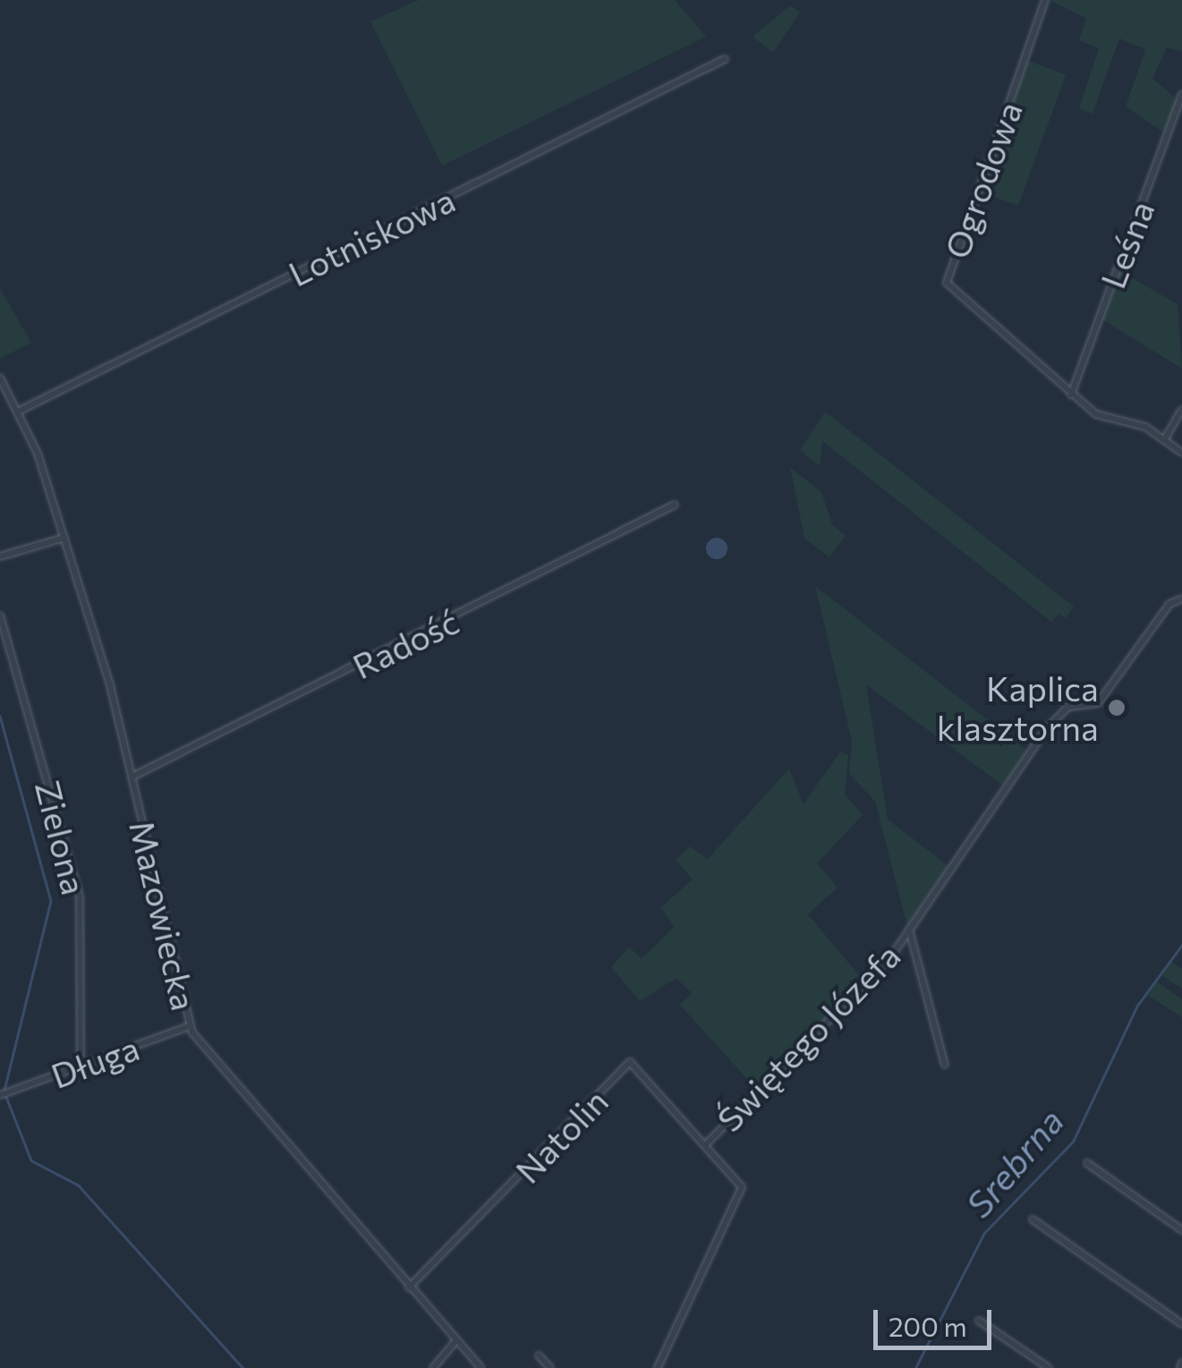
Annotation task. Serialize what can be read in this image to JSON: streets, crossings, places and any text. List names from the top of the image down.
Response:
{
  "streets": {
    "street": [
      "Ogrodowa",
      "Lotniskowa",
      "Leśna",
      "Radość",
      "Zielona",
      "Mazowiecka",
      "Świętego Józefa",
      "Długa",
      "Natolin"
    ]
  },
  "crossings": [
    ["Ogrodowa", "Leśna"],
    ["Lotniskowa", "Mazowiecka"],
    ["Radość", "Mazowiecka"],
    ["Zielona", "Długa"],
    ["Mazowiecka", "Długa"],
    ["Mazowiecka", "Natolin"],
    ["Świętego Józefa", "Natolin"]
  ],
  "water": ["Srebrna"],
  "places": ["Kaplica klasztorna"],
  "scale_bar": "200 m"
}
